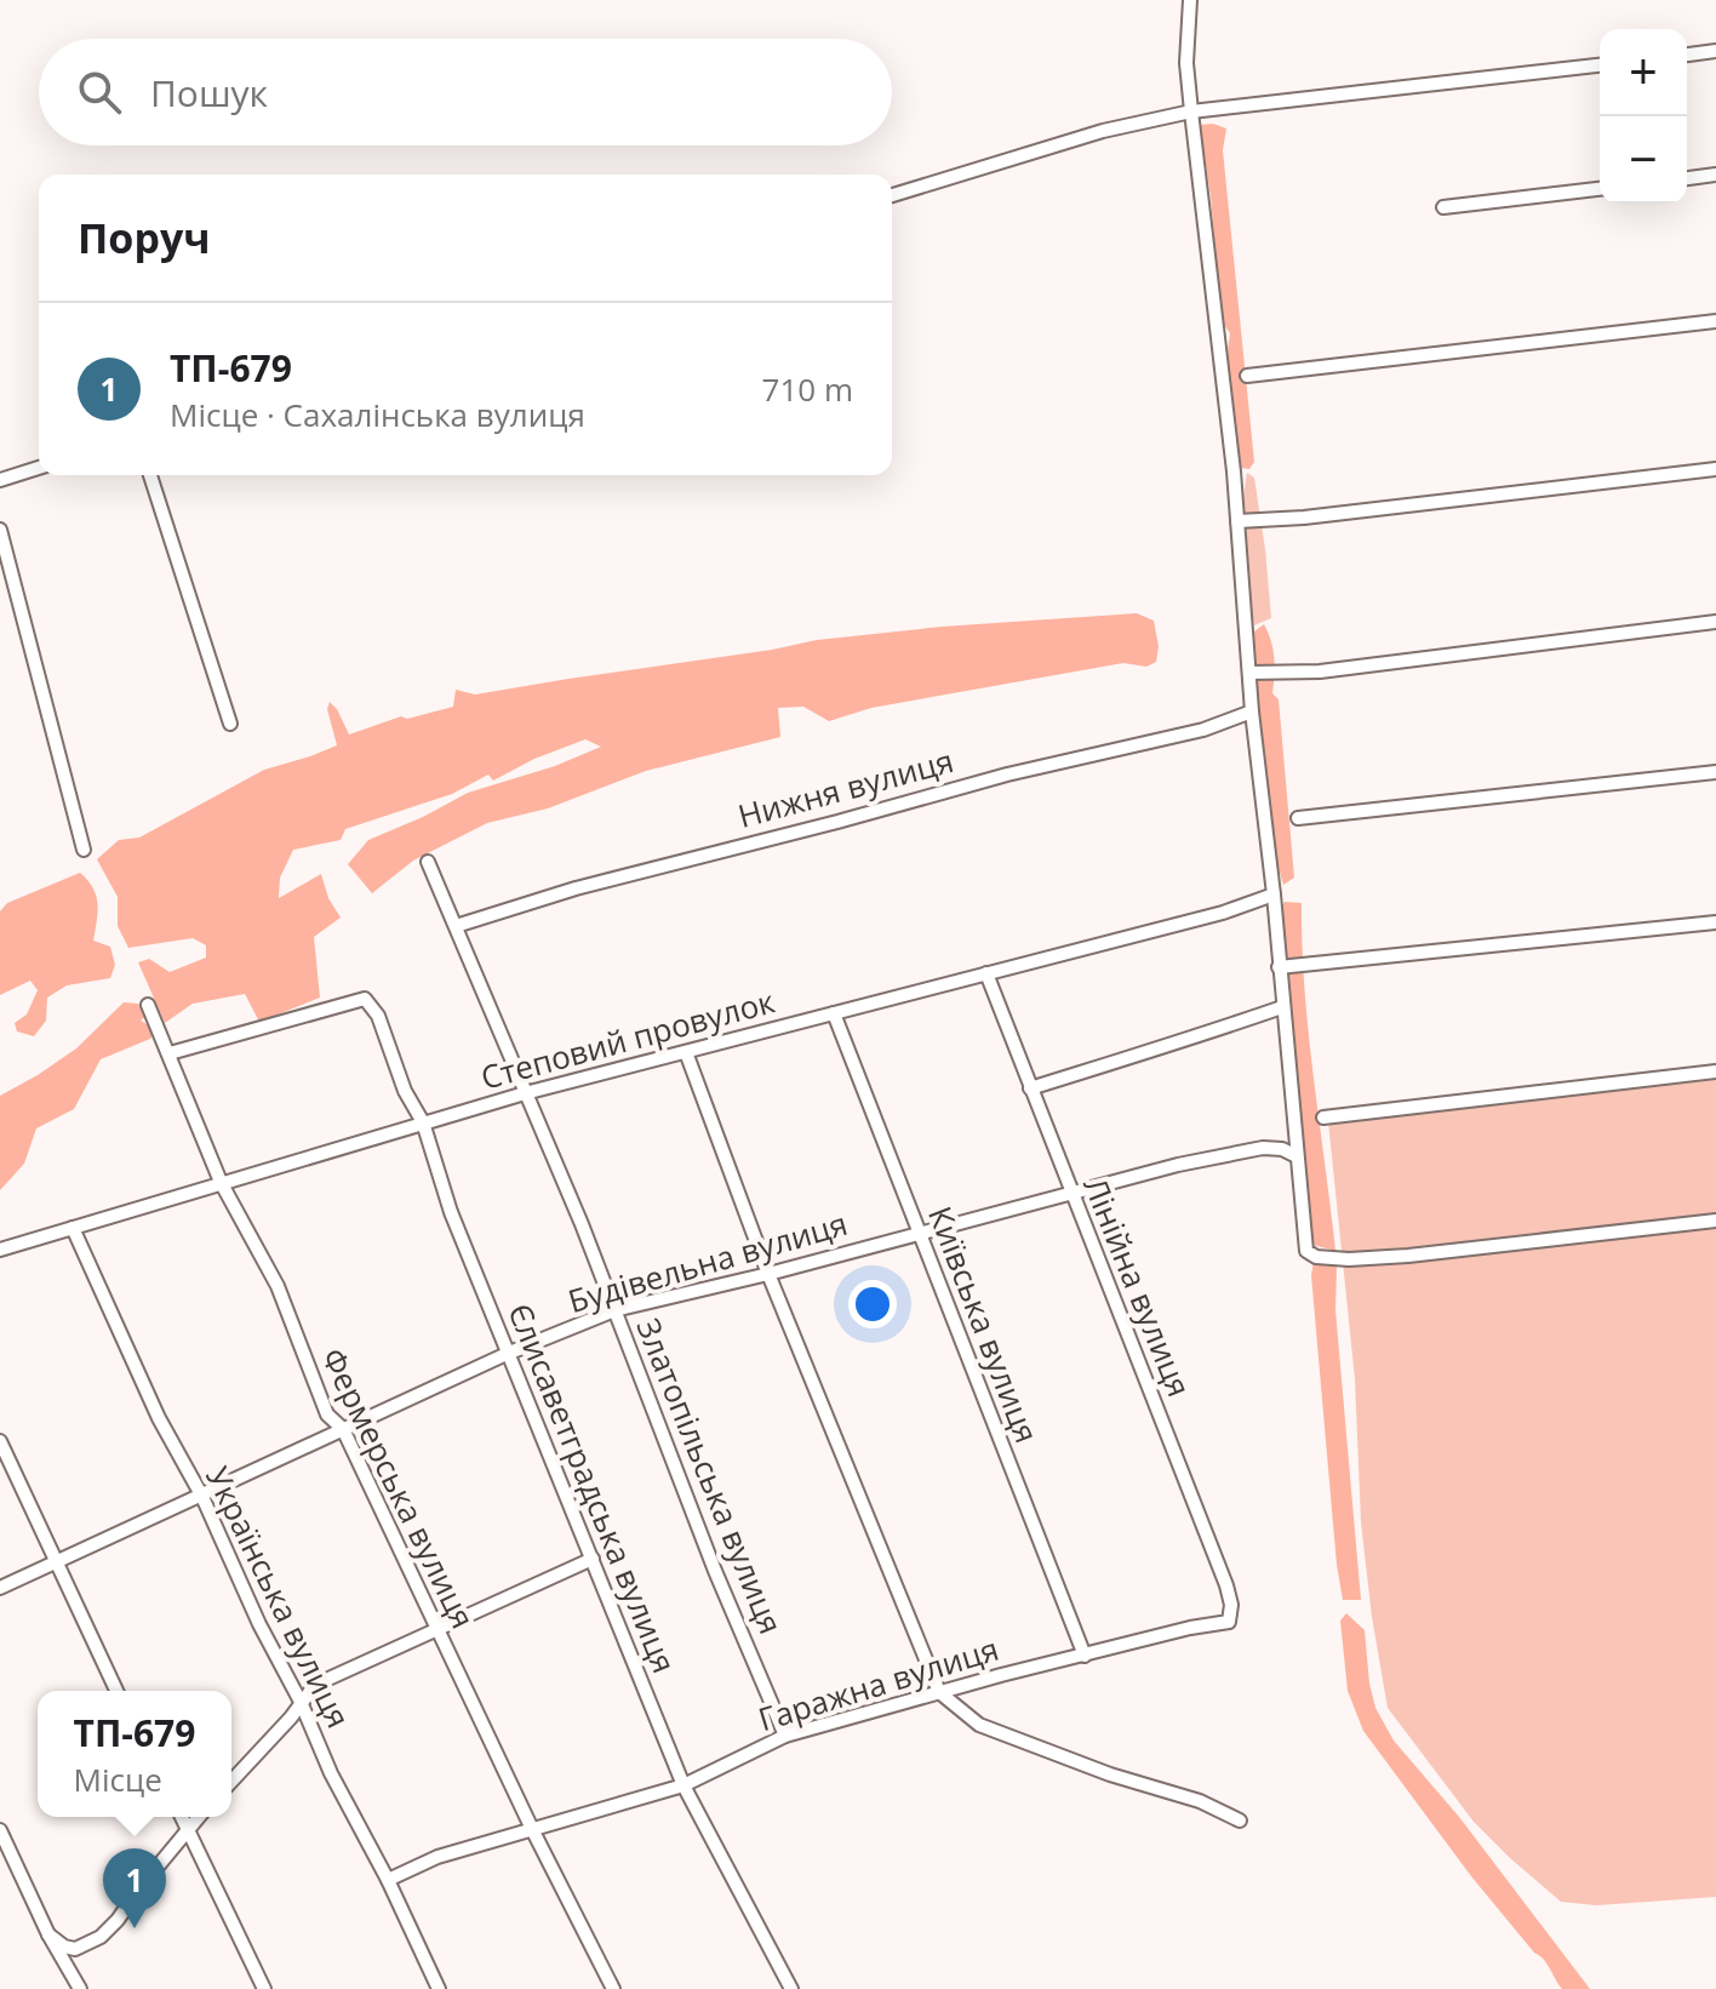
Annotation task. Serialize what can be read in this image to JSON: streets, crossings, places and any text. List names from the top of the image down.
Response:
{
  "streets": {
    "street": [
      "Нижня вулиця",
      "Степовий провулок",
      "Будівельна вулиця",
      "Лінійна вулиця",
      "Київська вулиця",
      "Златопільська вулиця",
      "Фермерська вулиця",
      "Єлисаветградська вулиця",
      "Українська вулиця",
      "Гаражна вулиця"
    ]
  },
  "crossings": [
    ["Нижня вулиця", "Златопільська вулиця"],
    ["Степовий провулок", "Лінійна вулиця"],
    ["Степовий провулок", "Київська вулиця"],
    ["Степовий провулок", "Златопільська вулиця"],
    ["Степовий провулок", "Фермерська вулиця"],
    ["Степовий провулок", "Єлисаветградська вулиця"],
    ["Степовий провулок", "Українська вулиця"],
    ["Будівельна вулиця", "Лінійна вулиця"],
    ["Будівельна вулиця", "Київська вулиця"],
    ["Будівельна вулиця", "Златопільська вулиця"],
    ["Будівельна вулиця", "Фермерська вулиця"],
    ["Будівельна вулиця", "Єлисаветградська вулиця"],
    ["Будівельна вулиця", "Українська вулиця"],
    ["Лінійна вулиця", "Гаражна вулиця"],
    ["Київська вулиця", "Гаражна вулиця"],
    ["Златопільська вулиця", "Гаражна вулиця"],
    ["Фермерська вулиця", "Єлисаветградська вулиця"],
    ["Фермерська вулиця", "Гаражна вулиця"],
    ["Єлисаветградська вулиця", "Гаражна вулиця"],
    ["Українська вулиця", "Гаражна вулиця"]
  ],
  "page": {
    "map_buttons": ["+", "−"],
    "search": "Пошук",
    "heading": "Поруч",
    "list": [
      {
        "mark": "1",
        "name": "ТП-679",
        "note": "Місце · Сахалінська вулиця",
        "value": "710 m"
      }
    ],
    "popup": ["ТП-679", "Місце"],
    "pins": "1"
  }
}
